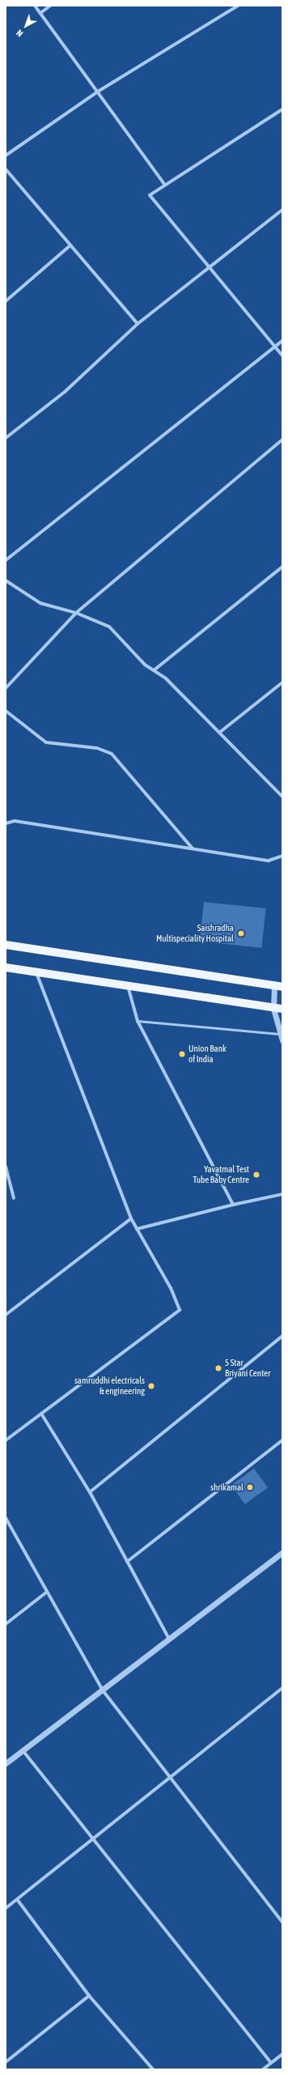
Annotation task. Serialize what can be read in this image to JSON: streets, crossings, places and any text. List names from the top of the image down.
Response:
{
  "places": [
    "Saishradha Multispeciality Hospital",
    "Union Bank of India",
    "Yavatmal Test Tube Baby Centre",
    "5 Star Briyani Center",
    "samruddhi electricals & engineering",
    "shrikamal"
  ],
  "north": "bottom left"
}
